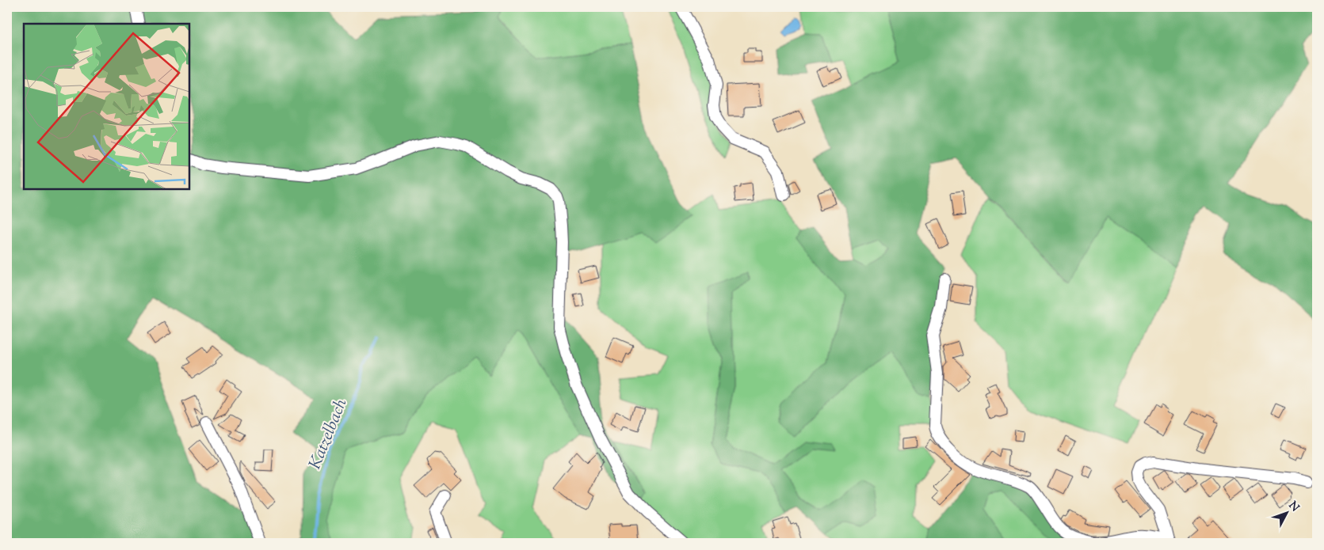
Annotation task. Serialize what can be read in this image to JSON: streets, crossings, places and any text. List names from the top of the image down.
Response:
{
  "water": ["Katzelbach"],
  "north": "top right"
}
